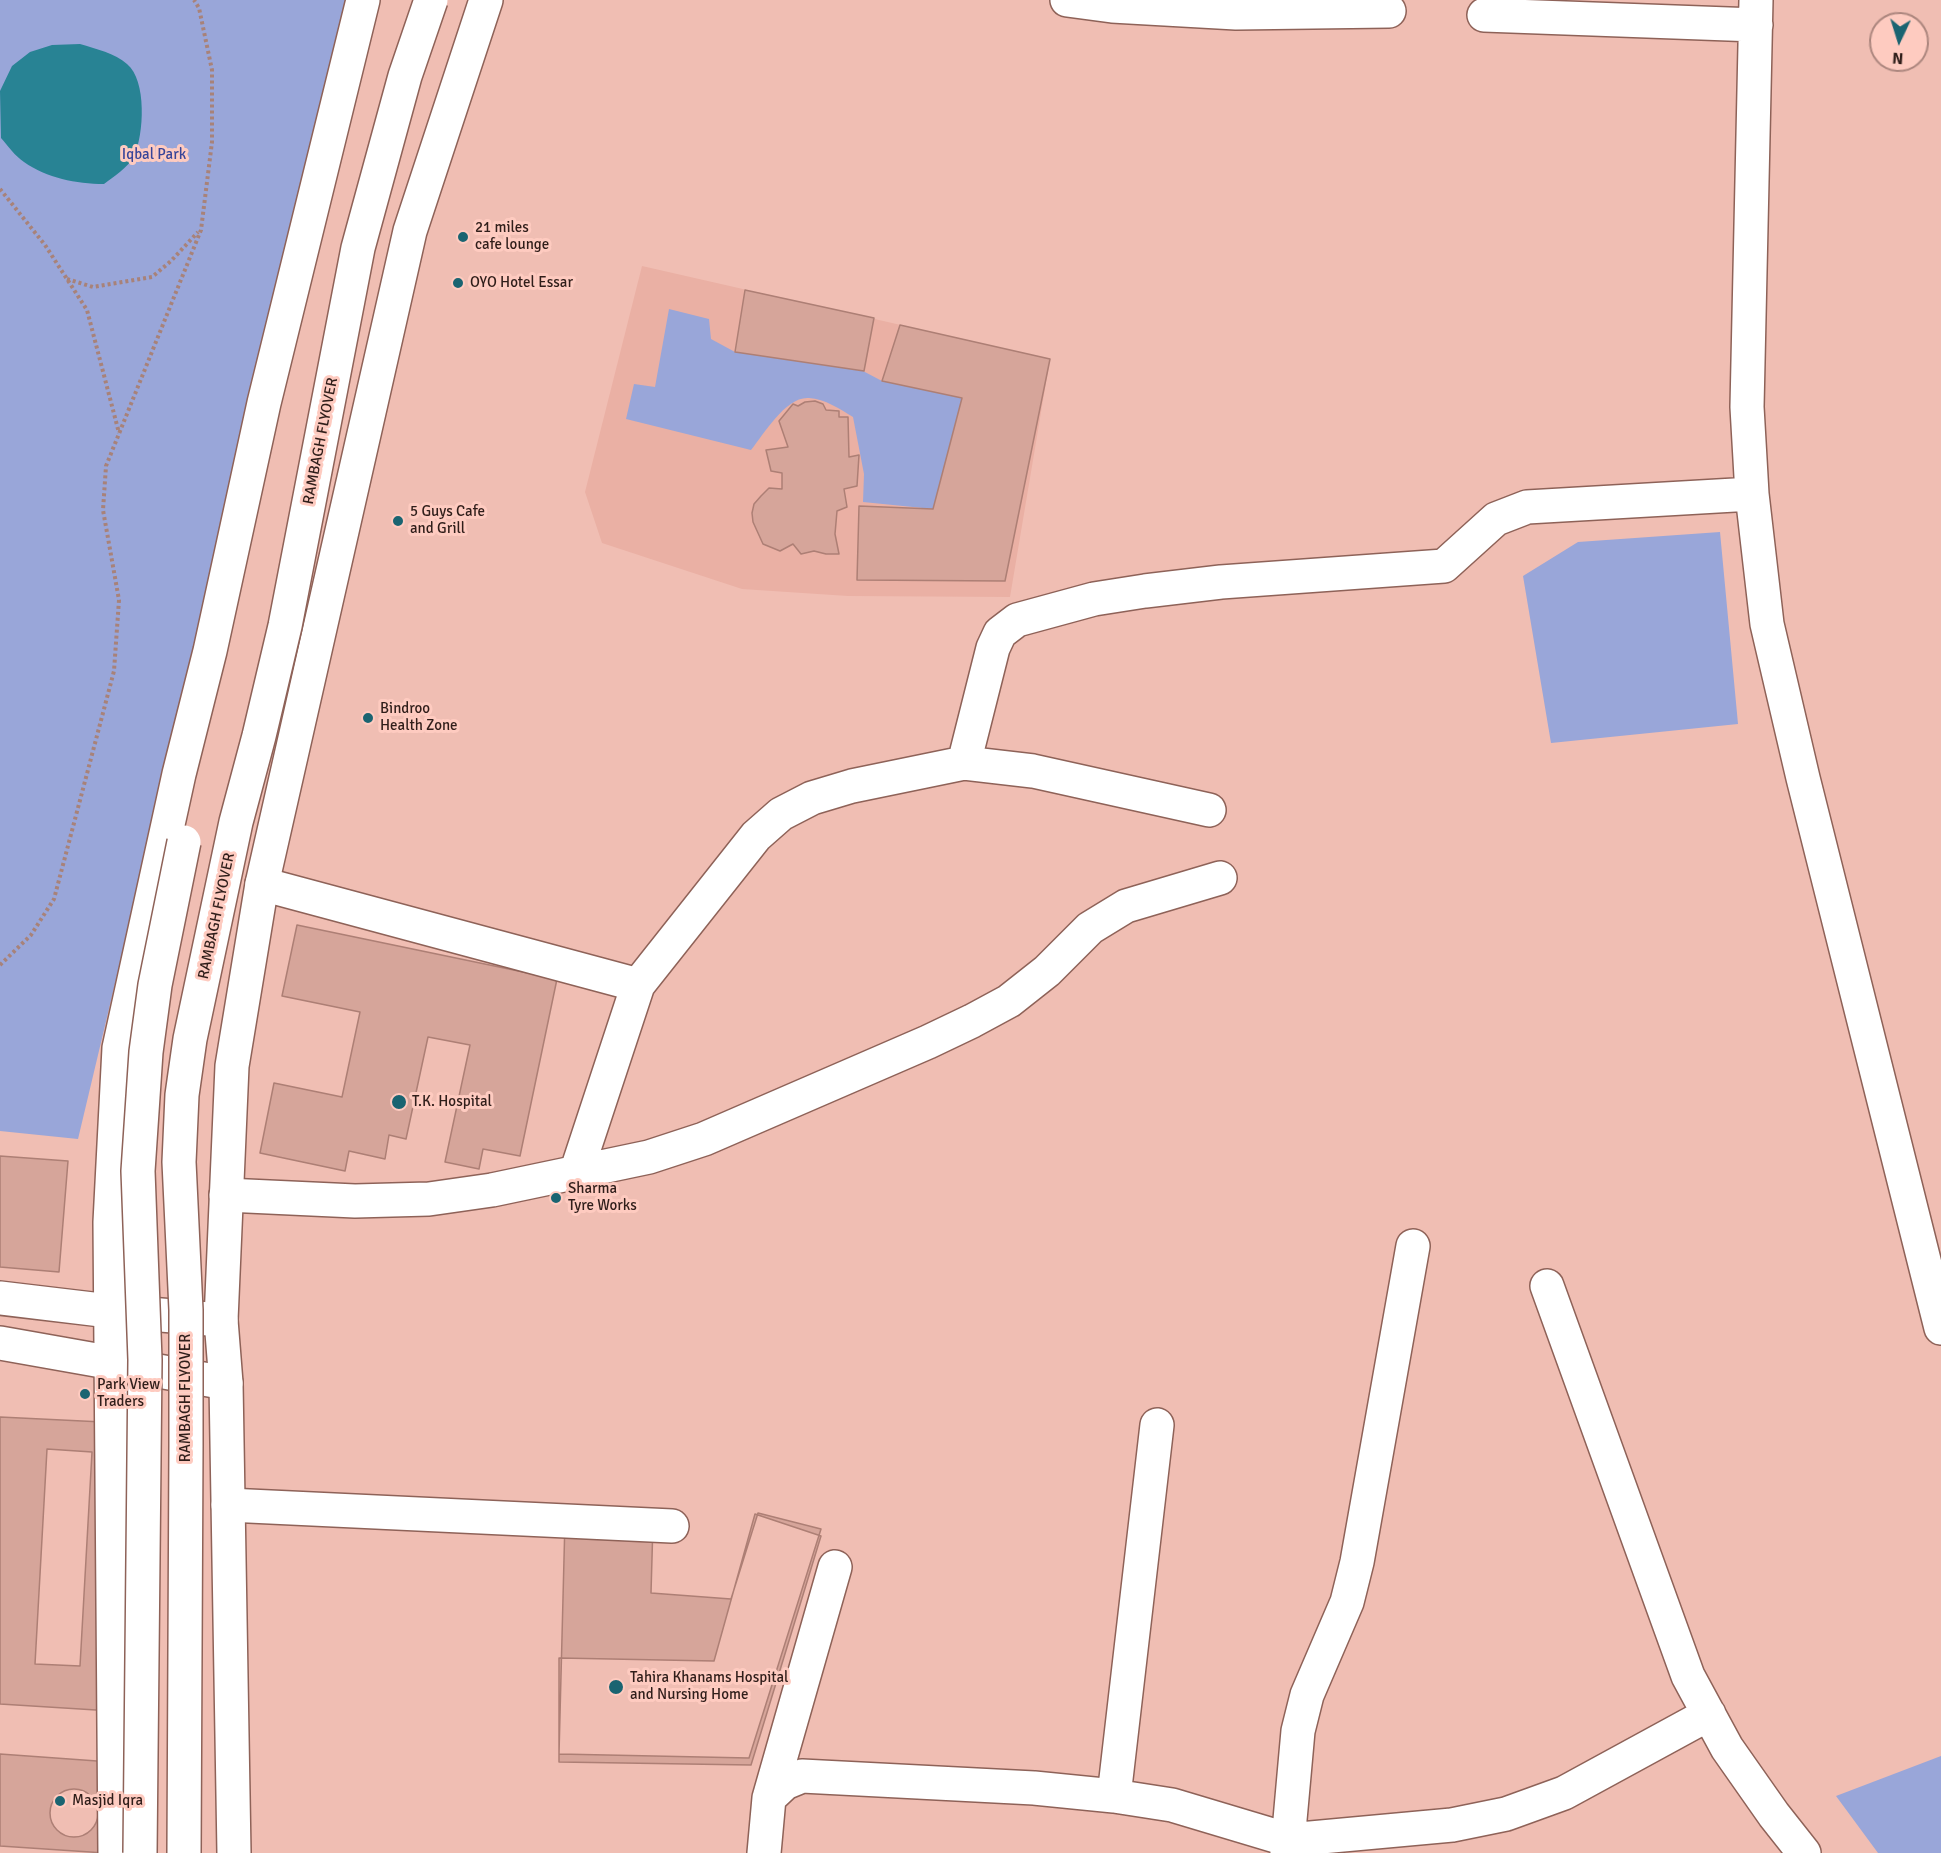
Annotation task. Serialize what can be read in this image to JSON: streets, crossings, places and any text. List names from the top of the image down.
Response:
{
  "streets": {
    "street": ["RAMBAGH FLYOVER"]
  },
  "parks": ["Iqbal Park"],
  "places": [
    "21 miles cafe lounge",
    "OYO Hotel Essar",
    "5 Guys Cafe and Grill",
    "Bindroo Health Zone",
    "T.K. Hospital",
    "Sharma Tyre Works",
    "Park View Traders",
    "Tahira Khanams Hospital and Nursing Home",
    "Masjid Iqra"
  ],
  "north": "bottom"
}
